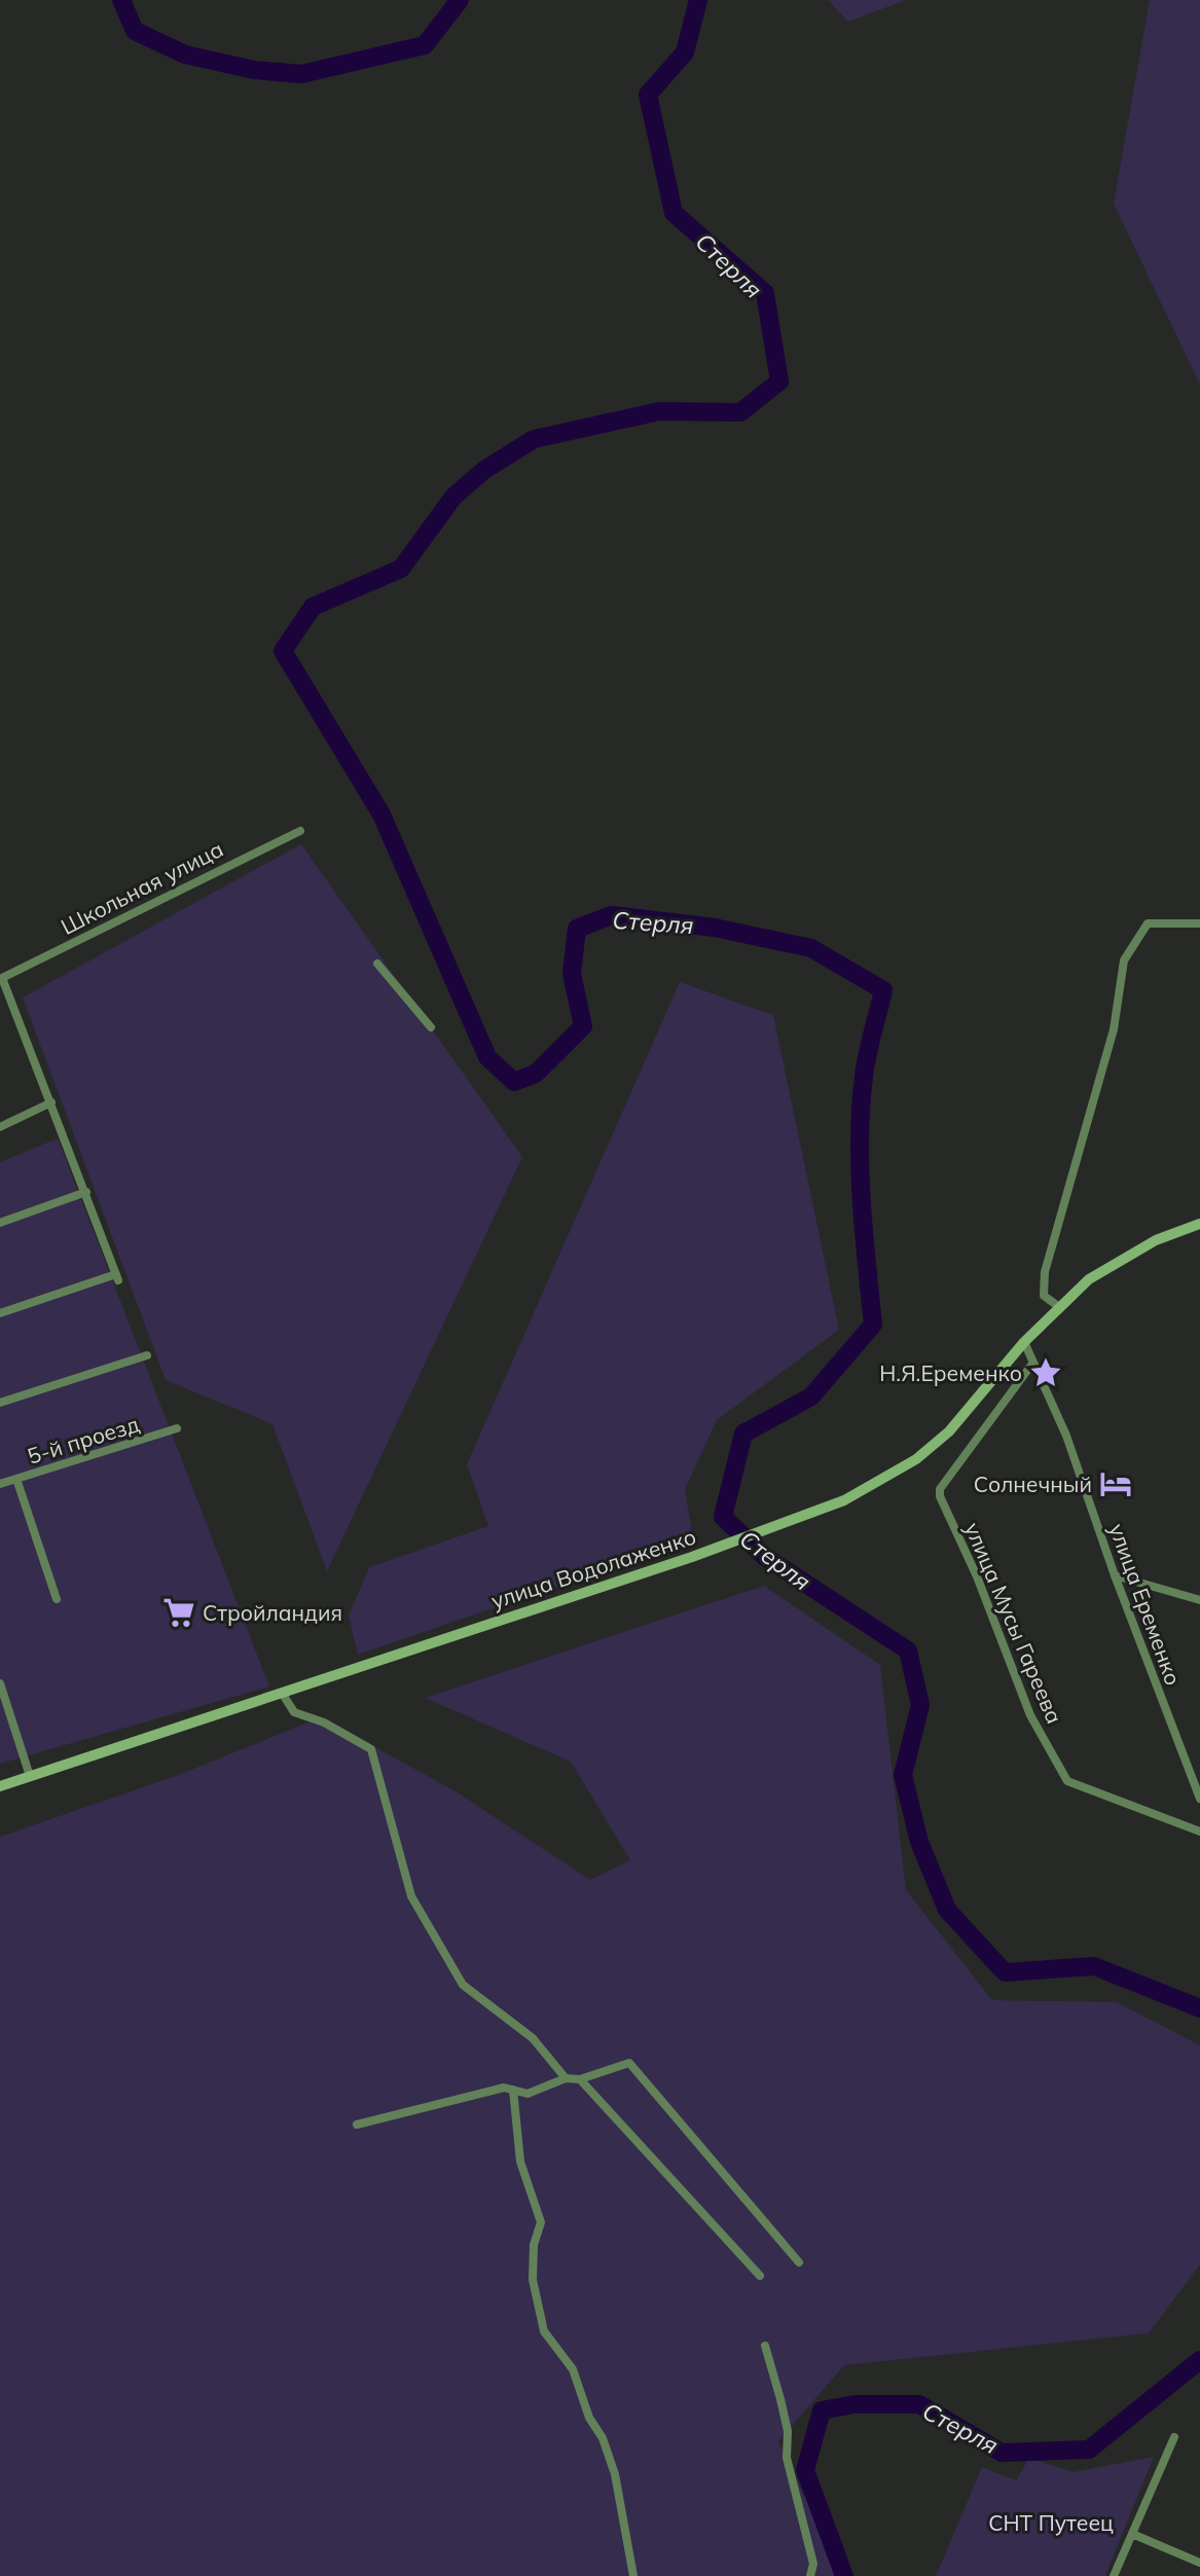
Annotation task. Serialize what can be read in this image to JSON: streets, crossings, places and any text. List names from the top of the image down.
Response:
{
  "streets": {
    "main road": ["улица Водолаженко"],
    "street": [
      "Школьная улица",
      "5-й проезд",
      "улица Еременко",
      "улица Мусы Гареева"
    ]
  },
  "crossings": [
    ["улица Водолаженко", "улица Еременко"],
    ["улица Еременко", "улица Мусы Гареева"]
  ],
  "water": ["Стерля"],
  "parks": ["СНТ Путеец"],
  "places": {
    "place": ["Н.Я.Еременко"],
    "hotel": ["Солнечный"],
    "supermarket": ["Стройландия"]
  }
}
